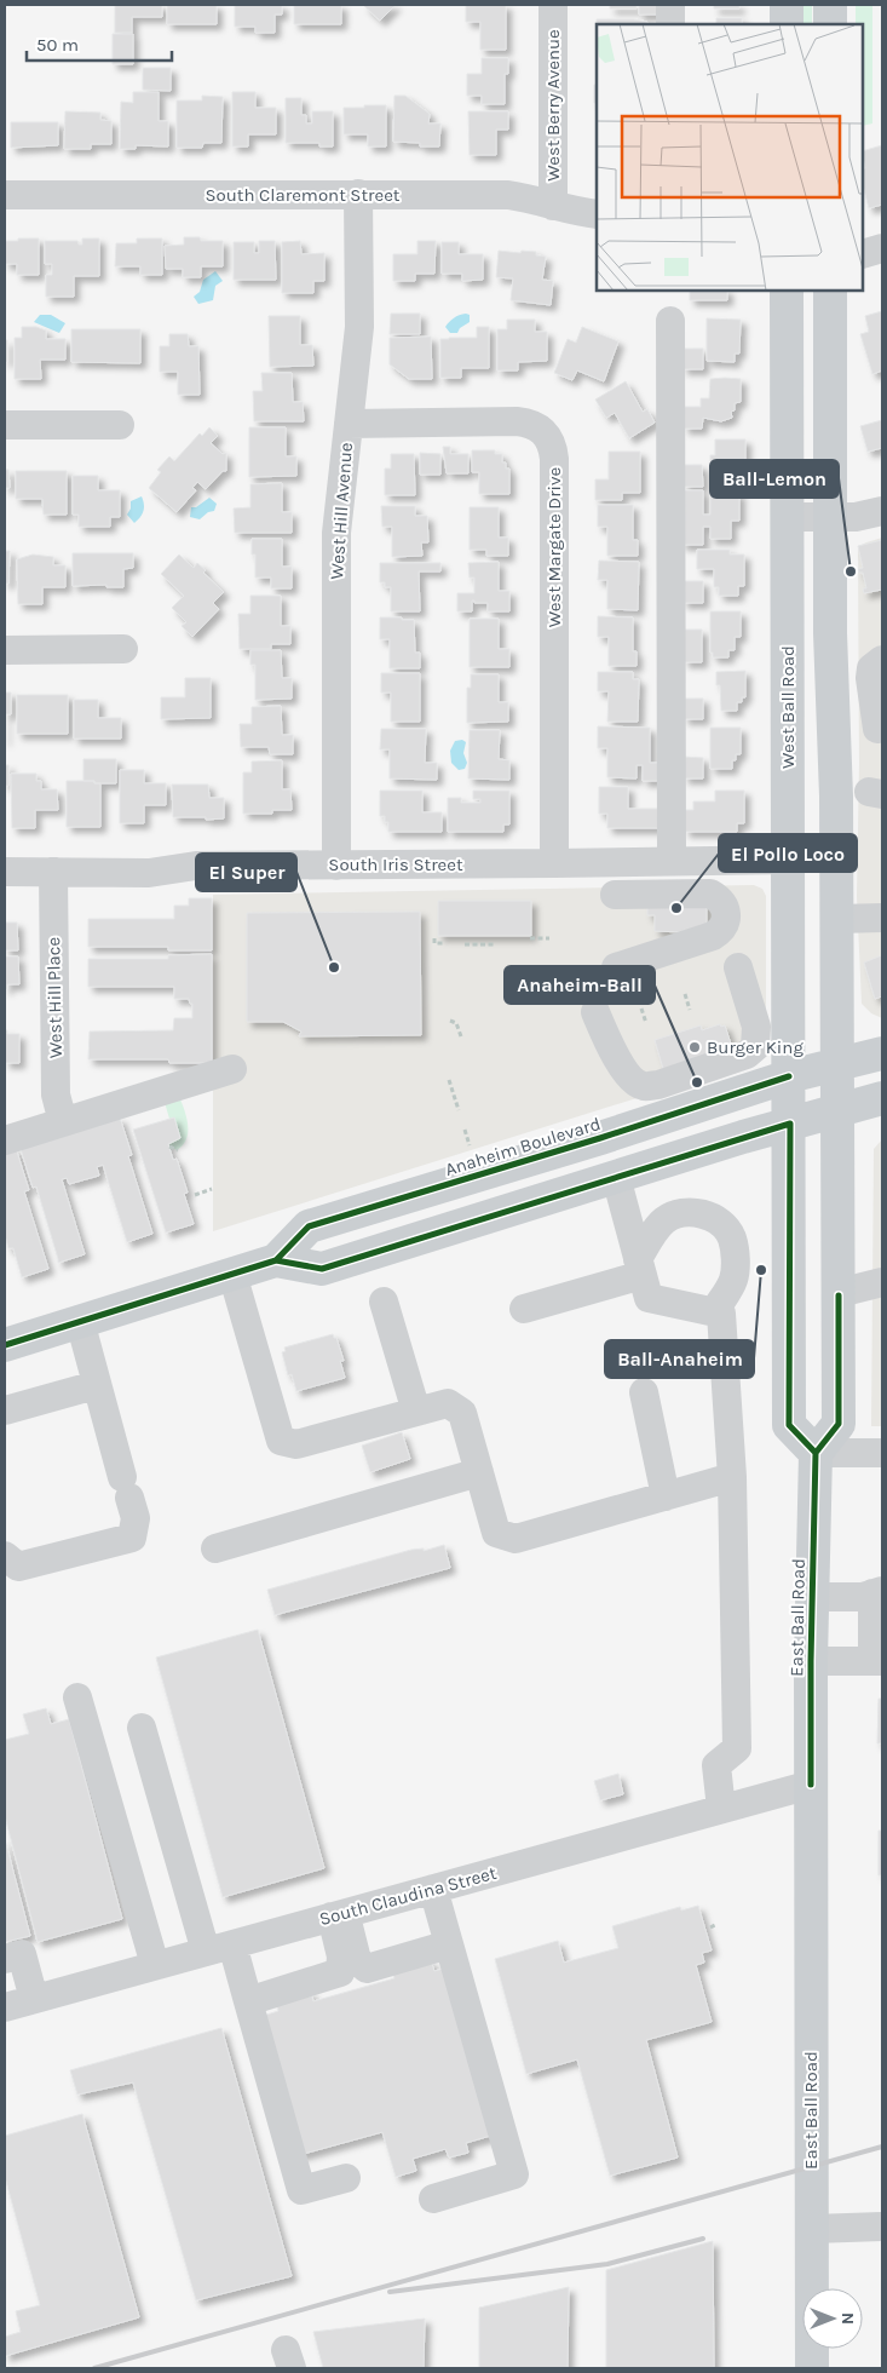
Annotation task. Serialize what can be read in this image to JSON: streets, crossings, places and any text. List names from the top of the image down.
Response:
{
  "streets": {
    "main road": ["West Ball Road", "Anaheim Boulevard", "East Ball Road"],
    "street": [
      "West Berry Avenue",
      "South Claremont Street",
      "West Hill Avenue",
      "West Margate Drive",
      "South Iris Street",
      "West Hill Place",
      "South Claudina Street"
    ]
  },
  "crossings": [
    ["West Berry Avenue", "South Claremont Street"],
    ["South Claremont Street", "West Hill Avenue"],
    ["West Hill Avenue", "West Margate Drive"],
    ["West Hill Avenue", "South Iris Street"],
    ["West Margate Drive", "South Iris Street"],
    ["West Ball Road", "South Iris Street"],
    ["West Ball Road", "Anaheim Boulevard"],
    ["South Iris Street", "West Hill Place"],
    ["East Ball Road", "South Claudina Street"]
  ],
  "places": [
    "Ball-Lemon",
    "El Pollo Loco",
    "El Super",
    "Burger King",
    "Anaheim-Ball",
    "Ball-Anaheim"
  ],
  "scale_bar": "50 m",
  "north": "right"
}
